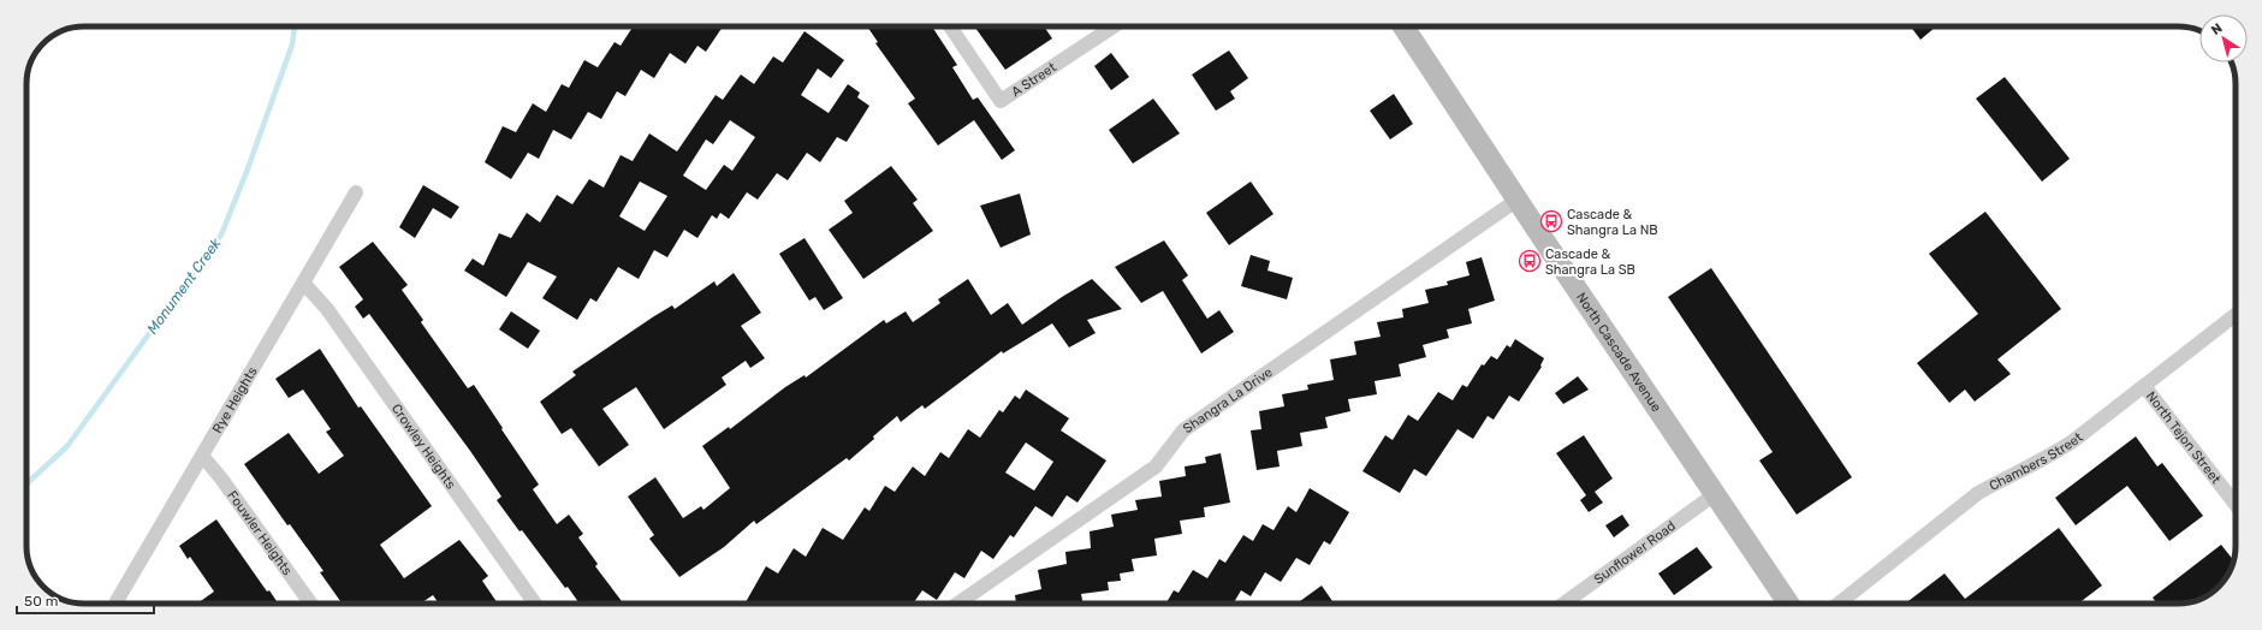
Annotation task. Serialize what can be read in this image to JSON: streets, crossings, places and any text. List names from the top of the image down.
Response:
{
  "streets": {
    "street": [
      "A Street",
      "North Cascade Avenue",
      "Shangra La Drive",
      "Rye Heights",
      "North Tejon Street",
      "Crowley Heights",
      "Chambers Street",
      "Fouwler Heights",
      "Sunflower Road"
    ]
  },
  "crossings": [
    ["North Cascade Avenue", "Shangra La Drive"],
    ["North Cascade Avenue", "Sunflower Road"],
    ["Rye Heights", "Crowley Heights"],
    ["Rye Heights", "Fouwler Heights"],
    ["North Tejon Street", "Chambers Street"]
  ],
  "water": ["Monument Creek"],
  "places": {
    "bus stop": ["Cascade & Shangra La NB", "Cascade & Shangra La SB"]
  },
  "scale_bar": "50 m",
  "north": "top left"
}
